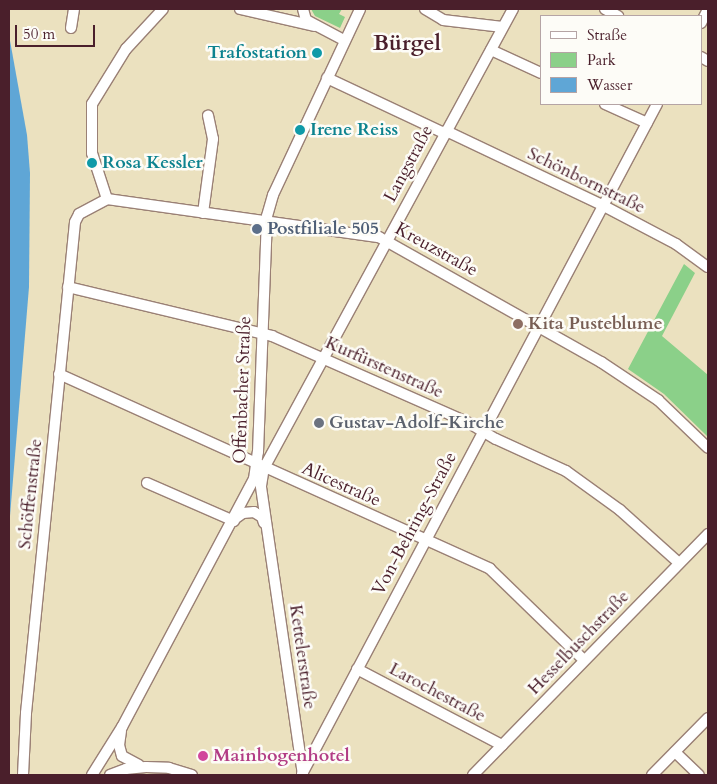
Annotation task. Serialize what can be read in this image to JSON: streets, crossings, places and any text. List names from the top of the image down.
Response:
{
  "streets": {
    "street": [
      "Langstraße",
      "Schönbornstraße",
      "Kreuzstraße",
      "Kurfürstenstraße",
      "Offenbacher Straße",
      "Alicestraße",
      "Schöffenstraße",
      "Von-Behring-Straße",
      "Hesselbuschstraße",
      "Kettelerstraße",
      "Larochestraße"
    ]
  },
  "crossings": [
    ["Langstraße", "Schönbornstraße"],
    ["Langstraße", "Kreuzstraße"],
    ["Langstraße", "Kurfürstenstraße"],
    ["Langstraße", "Offenbacher Straße"],
    ["Langstraße", "Alicestraße"],
    ["Langstraße", "Kettelerstraße"],
    ["Schönbornstraße", "Offenbacher Straße"],
    ["Schönbornstraße", "Von-Behring-Straße"],
    ["Kreuzstraße", "Offenbacher Straße"],
    ["Kreuzstraße", "Schöffenstraße"],
    ["Kreuzstraße", "Von-Behring-Straße"],
    ["Kurfürstenstraße", "Offenbacher Straße"],
    ["Kurfürstenstraße", "Schöffenstraße"],
    ["Kurfürstenstraße", "Von-Behring-Straße"],
    ["Kurfürstenstraße", "Hesselbuschstraße"],
    ["Offenbacher Straße", "Alicestraße"],
    ["Offenbacher Straße", "Kettelerstraße"],
    ["Alicestraße", "Schöffenstraße"],
    ["Alicestraße", "Von-Behring-Straße"],
    ["Alicestraße", "Hesselbuschstraße"],
    ["Alicestraße", "Kettelerstraße"],
    ["Von-Behring-Straße", "Kettelerstraße"],
    ["Von-Behring-Straße", "Larochestraße"],
    ["Hesselbuschstraße", "Larochestraße"]
  ],
  "districts": ["Bürgel"],
  "places": [
    "Trafostation",
    "Irene Reiss",
    "Rosa Kessler",
    "Postfiliale 505",
    "Kita Pusteblume",
    "Gustav-Adolf-Kirche",
    "Mainbogenhotel"
  ],
  "legend": ["Straße", "Park", "Wasser"],
  "scale_bar": "50 m"
}
